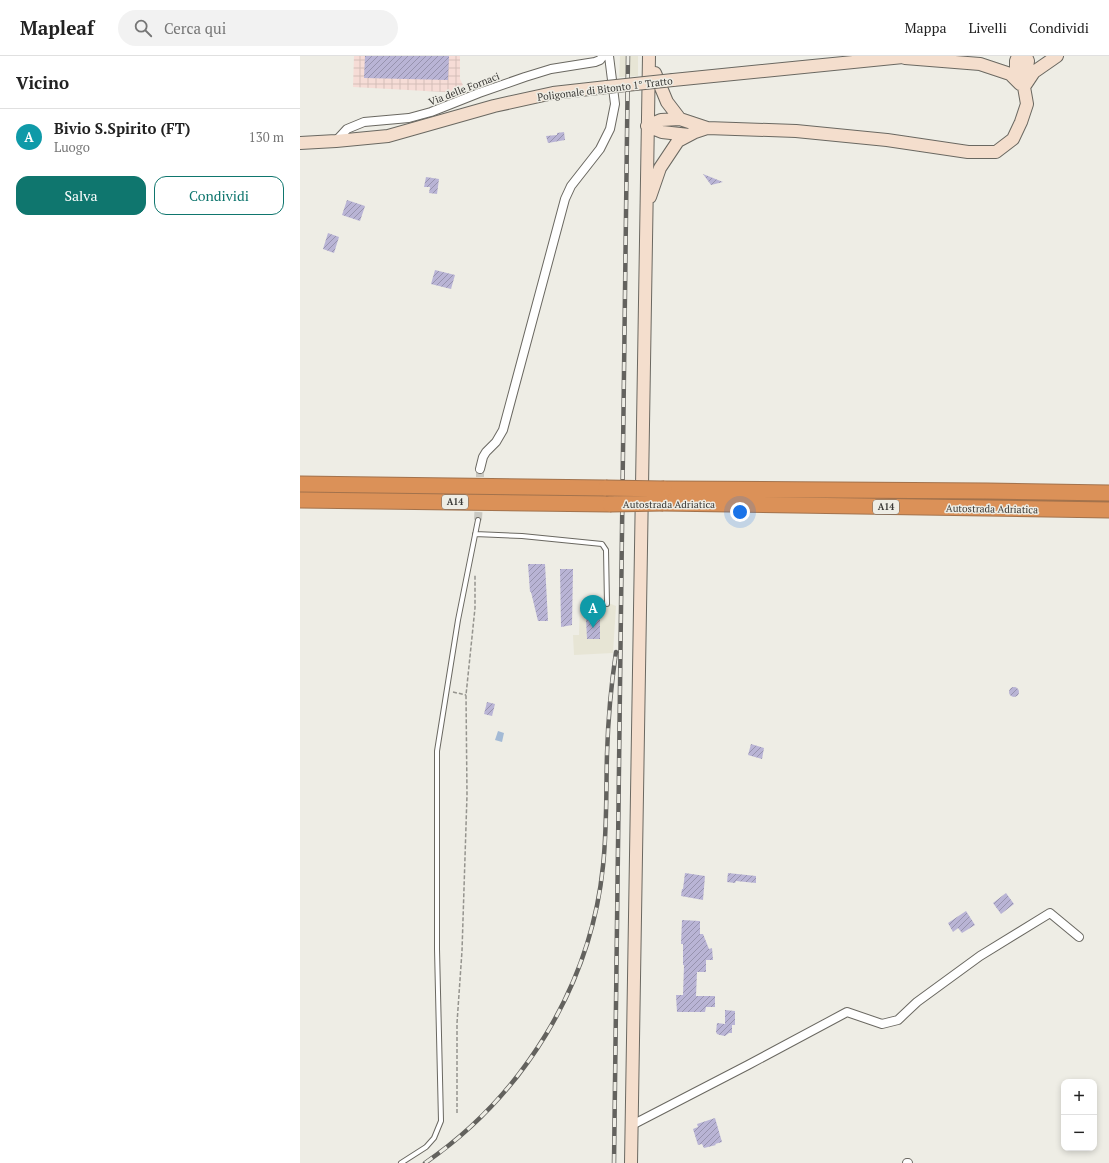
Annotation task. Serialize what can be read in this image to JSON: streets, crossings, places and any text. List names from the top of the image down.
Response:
{
  "streets": {
    "highway": ["A14", "Autostrada Adriatica"],
    "main road": ["Poligonale di Bitonto 1° Tratto"],
    "street": ["Via delle Fornaci"]
  },
  "crossings": [
    ["Via delle Fornaci", "Poligonale di Bitonto 1° Tratto"]
  ],
  "page": {
    "header": "Mapleaf",
    "search": "Cerca qui",
    "nav": ["Mappa", "Livelli", "Condividi"],
    "heading": "Vicino",
    "list": [
      {
        "mark": "A",
        "name": "Bivio S.Spirito (FT)",
        "note": "Luogo",
        "value": "130 m"
      }
    ],
    "buttons": ["Salva", "Condividi"],
    "pins": "A",
    "map_buttons": ["+", "−"]
  }
}
